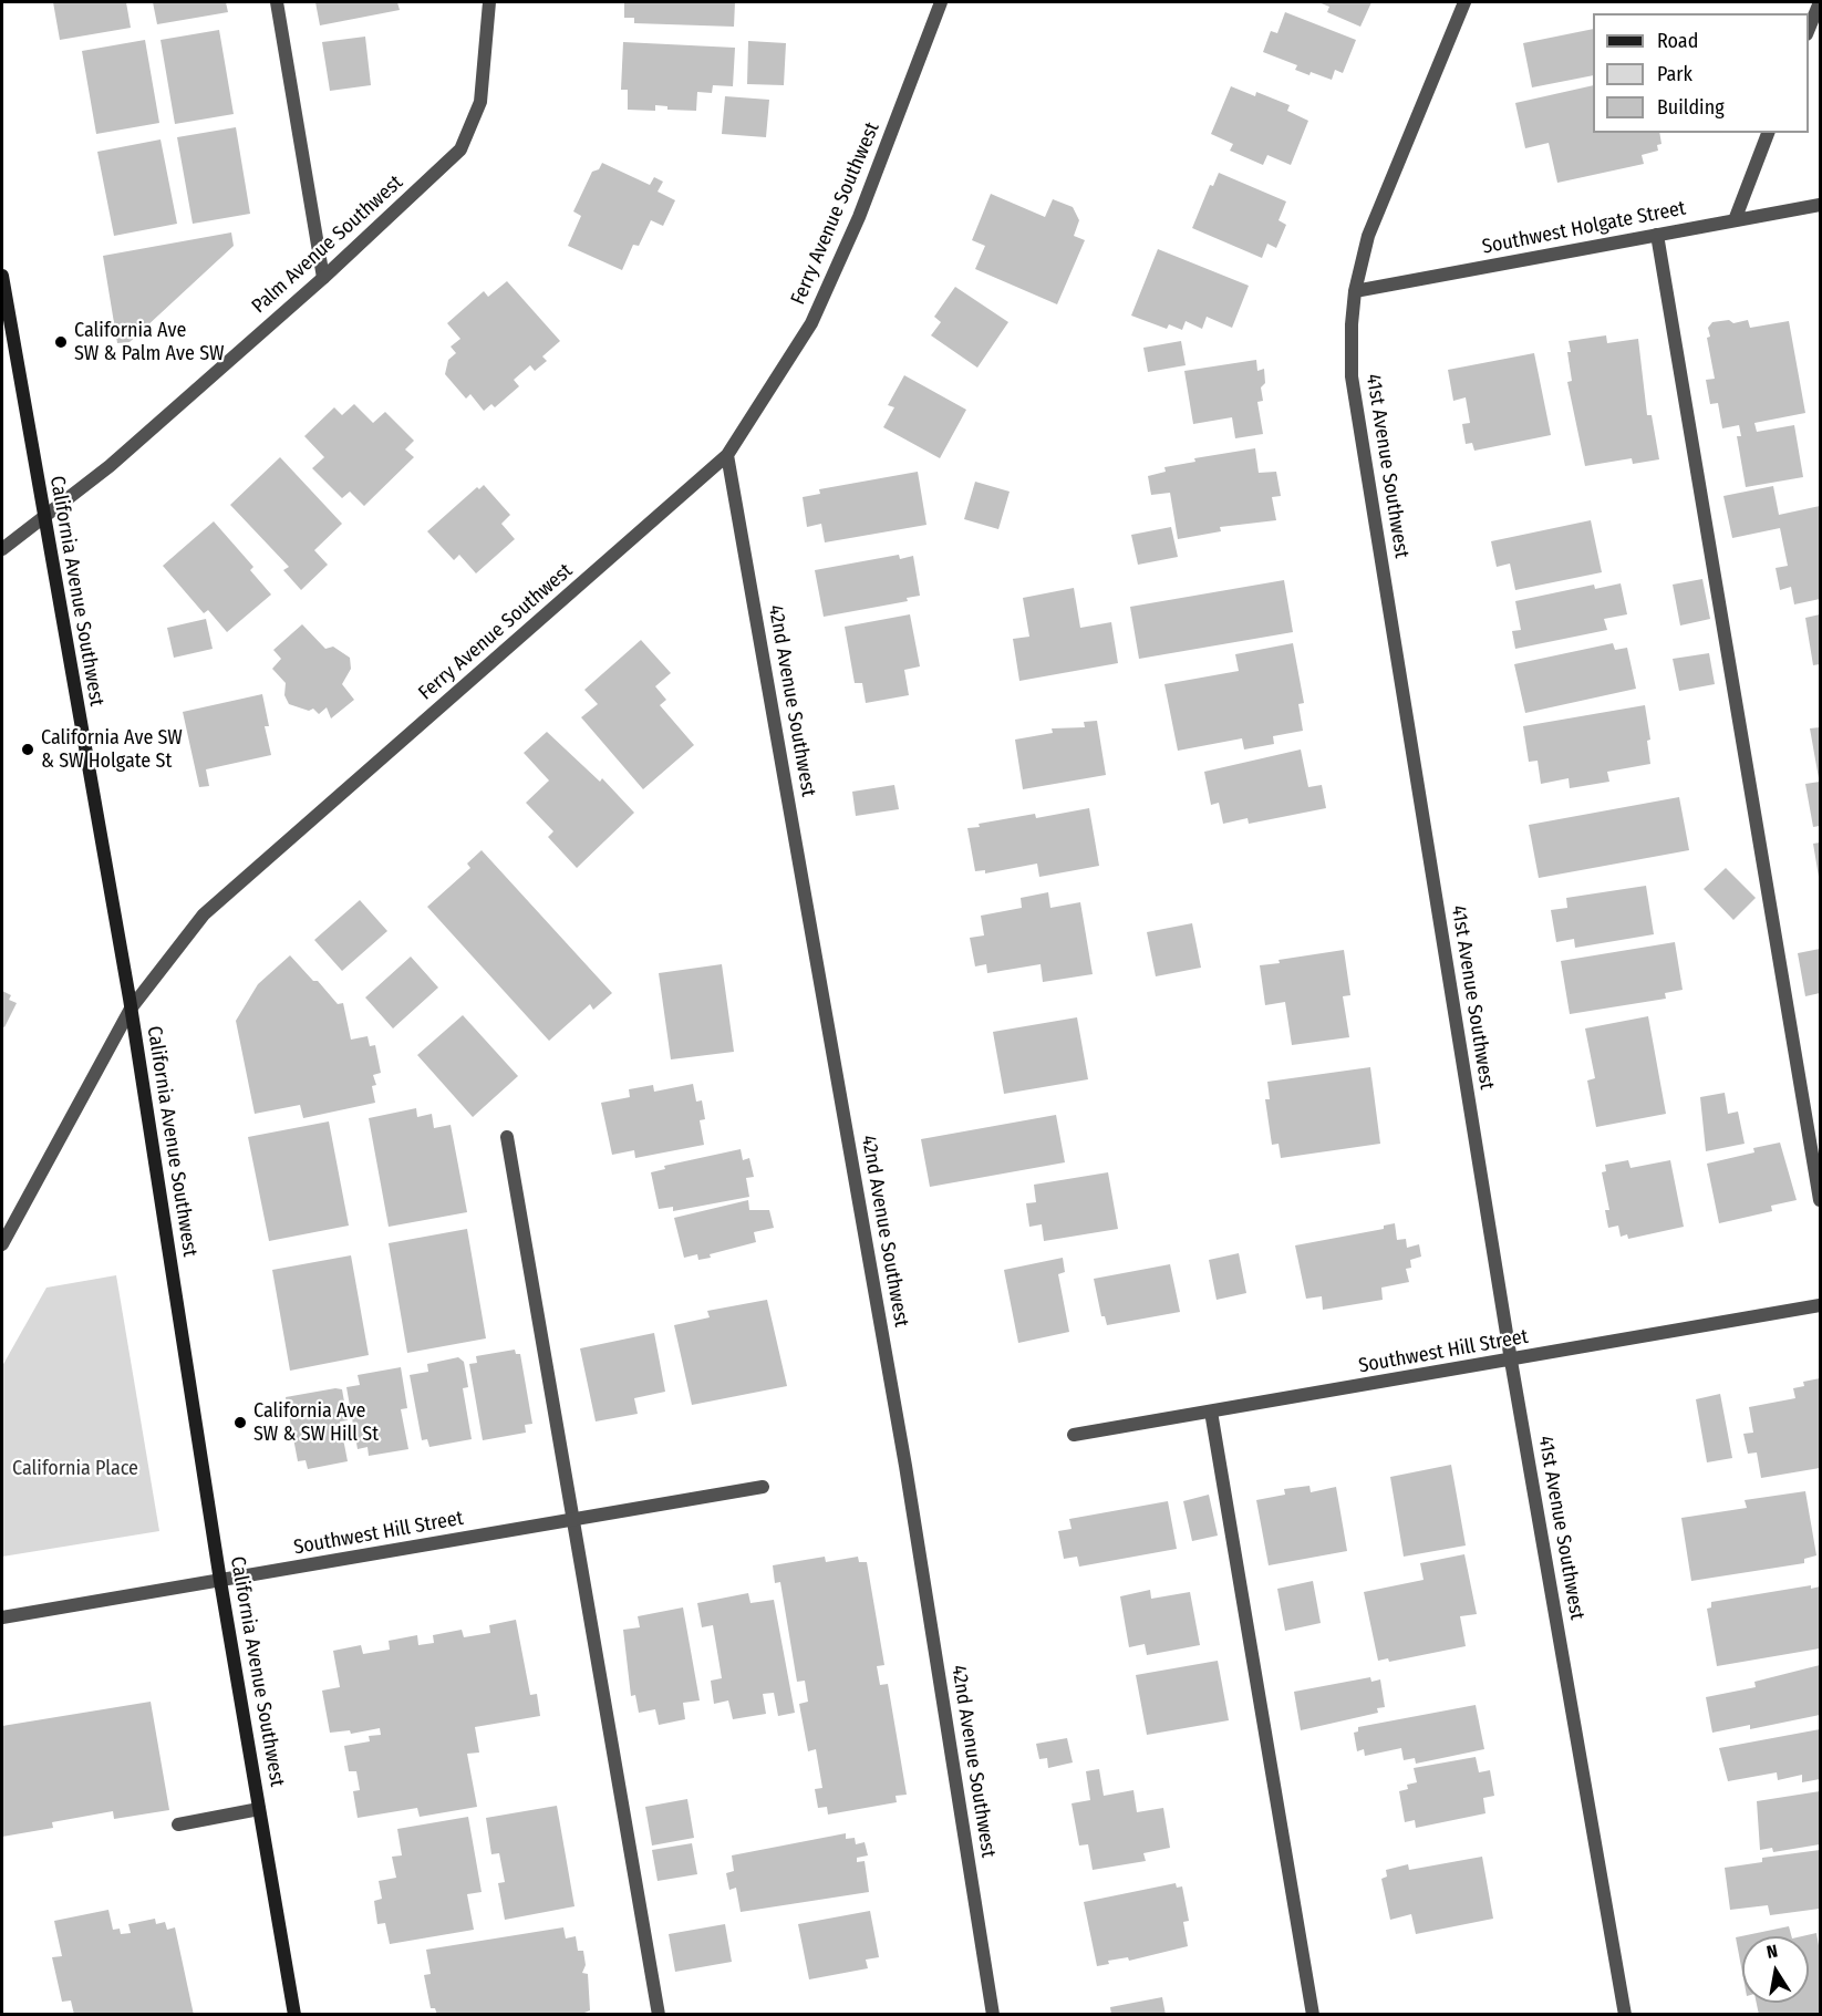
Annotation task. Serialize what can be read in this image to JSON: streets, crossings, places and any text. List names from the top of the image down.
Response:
{
  "streets": {
    "main road": ["California Avenue Southwest"],
    "street": [
      "Ferry Avenue Southwest",
      "Southwest Holgate Street",
      "Palm Avenue Southwest",
      "41st Avenue Southwest",
      "42nd Avenue Southwest",
      "Southwest Hill Street"
    ]
  },
  "crossings": [
    ["Ferry Avenue Southwest", "California Avenue Southwest"],
    ["Ferry Avenue Southwest", "42nd Avenue Southwest"],
    ["Southwest Holgate Street", "41st Avenue Southwest"],
    ["Palm Avenue Southwest", "California Avenue Southwest"],
    ["41st Avenue Southwest", "Southwest Hill Street"],
    ["California Avenue Southwest", "Southwest Hill Street"]
  ],
  "parks": ["California Place"],
  "places": ["California Ave SW & Palm Ave SW", "California Ave SW & SW Holgate St", "California Ave SW & SW Hill St"],
  "legend": ["Road", "Park", "Building"],
  "north": "top"
}
